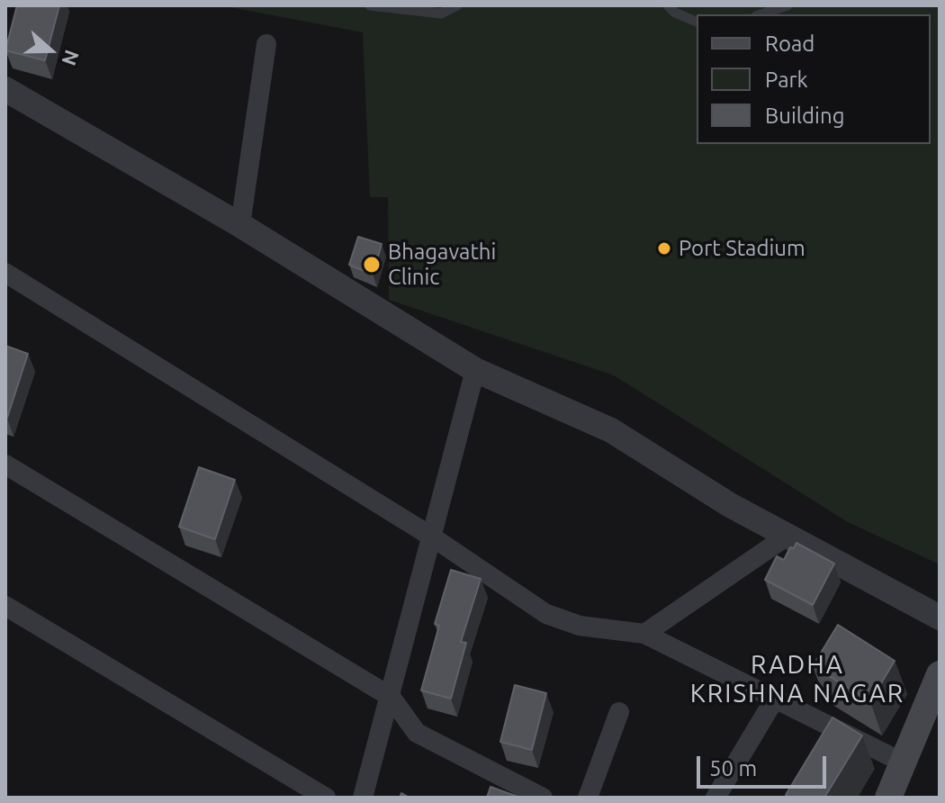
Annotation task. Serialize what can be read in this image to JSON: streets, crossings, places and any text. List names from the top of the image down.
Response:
{
  "districts": ["RADHA KRISHNA NAGAR"],
  "places": ["Port Stadium", "Bhagavathi Clinic"],
  "legend": ["Road", "Park", "Building"],
  "scale_bar": "50 m",
  "north": "right"
}
